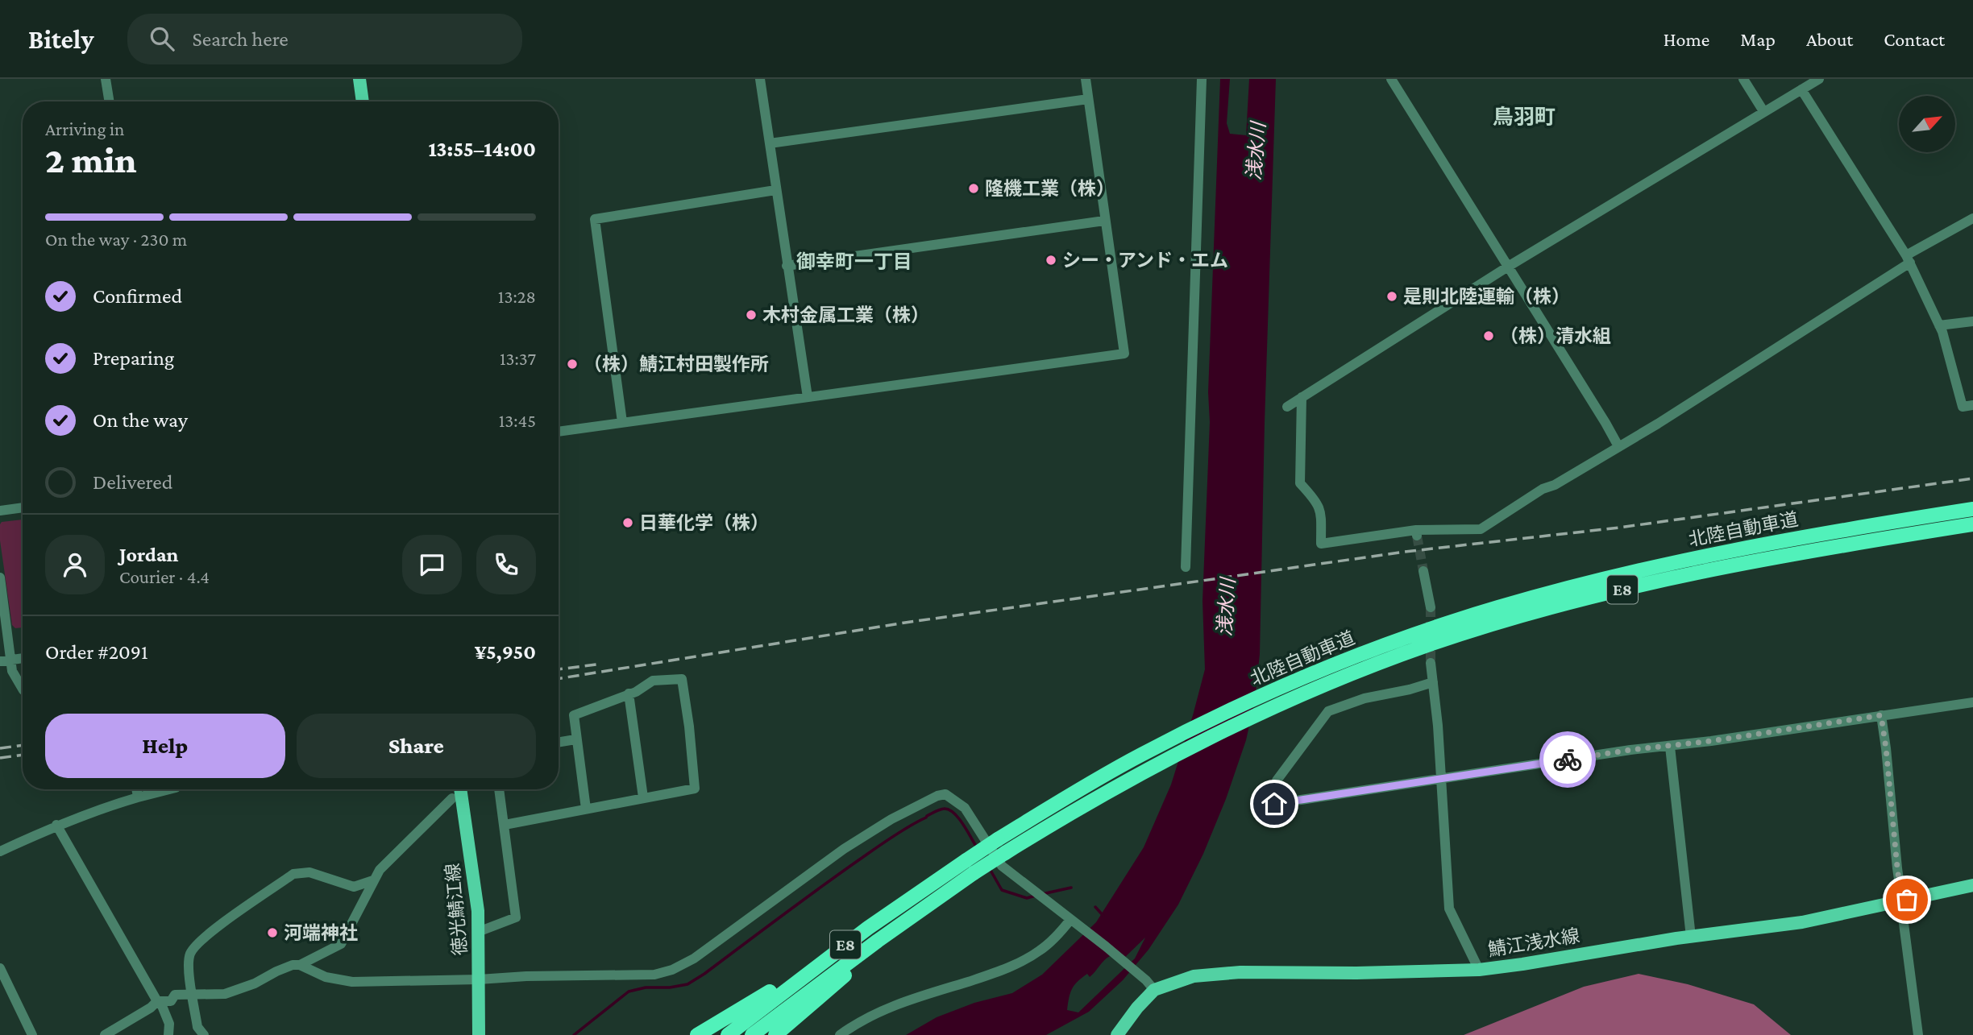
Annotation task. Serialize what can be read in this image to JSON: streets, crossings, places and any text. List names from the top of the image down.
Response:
{
  "streets": {
    "highway": ["北陸自動車道", "E8"],
    "main road": ["徳光鯖江線", "鯖江浅水線"]
  },
  "districts": ["鳥羽町", "御幸町一丁目"],
  "water": ["浅水川"],
  "places": [
    "隆機工業（株）",
    "シー・アンド・エム",
    "是則北陸運輸（株）",
    "木村金属工業（株）",
    "（株）清水組",
    "（株）鯖江村田製作所",
    "日華化学（株）",
    "河端神社"
  ],
  "north": "top right",
  "page": {
    "header": "Bitely",
    "search": "Search here",
    "nav": [
      "Home",
      "Map",
      "About",
      "Contact"
    ],
    "heading": ["2 min", "Arriving in", "13:55–14:00"],
    "panel": [
      "Jordan",
      "Courier · 4.4",
      "Order #2091",
      "¥5,950"
    ],
    "bar": "On the way · 230 m",
    "list": [
      ["Confirmed", "13:28"],
      ["Preparing", "13:37"],
      ["On the way", "13:45"],
      "Delivered"
    ],
    "buttons": ["Help", "Share"]
  }
}
